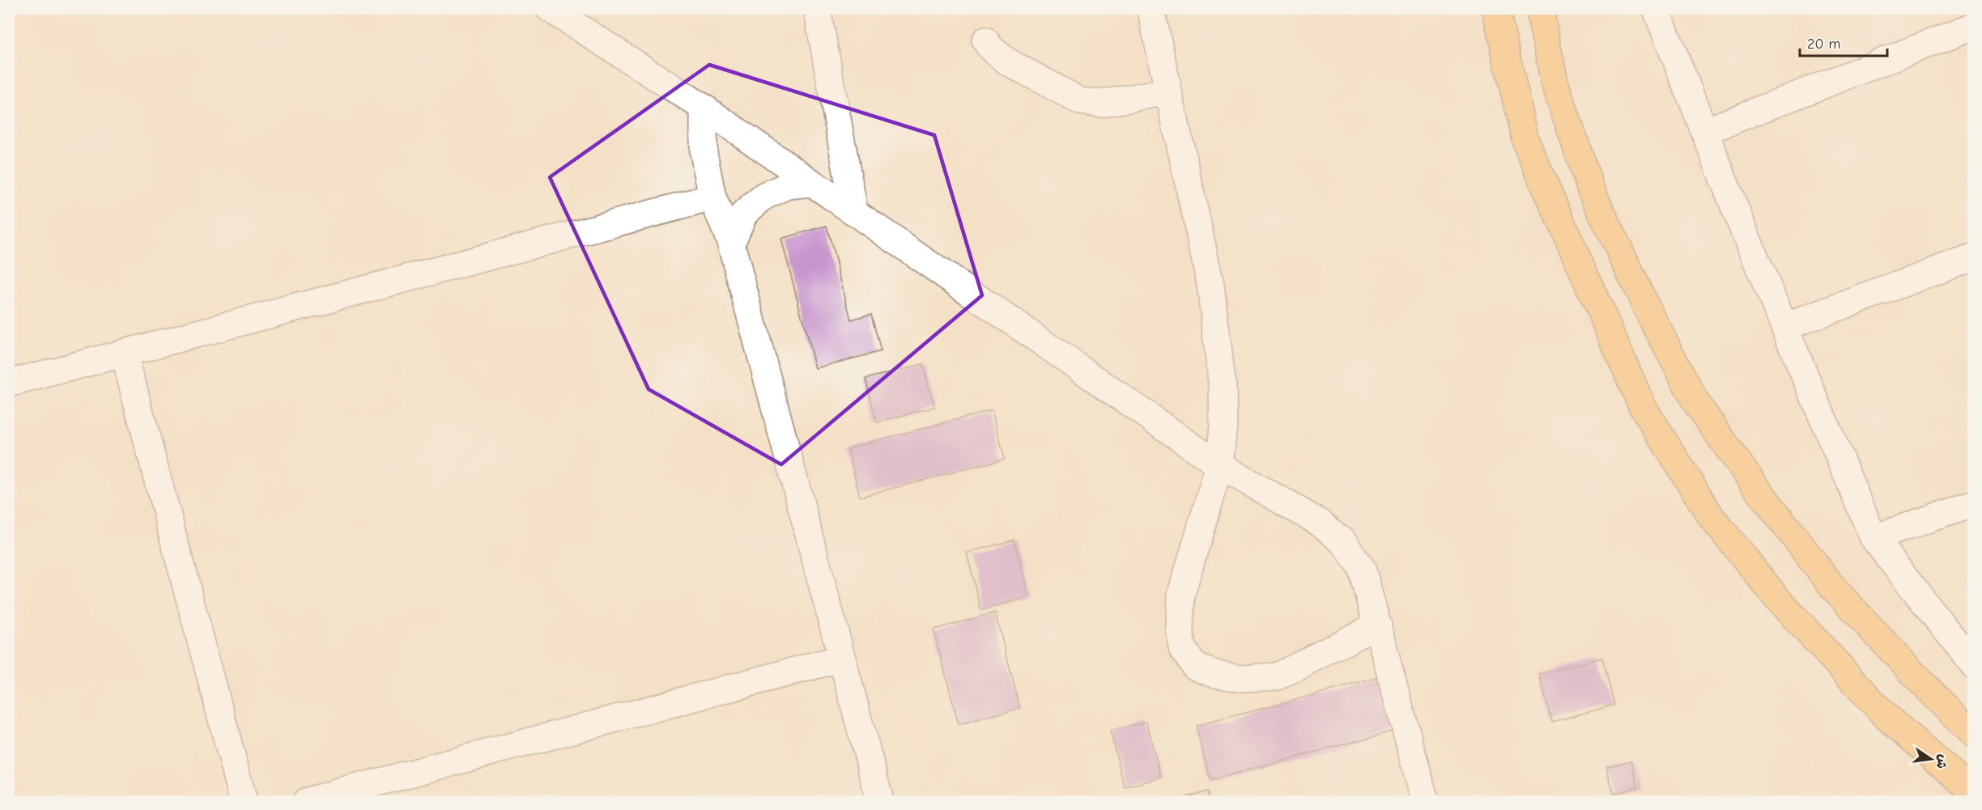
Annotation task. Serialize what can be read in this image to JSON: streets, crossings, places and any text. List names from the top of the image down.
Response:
{
  "scale_bar": "20 m",
  "north": "right"
}
